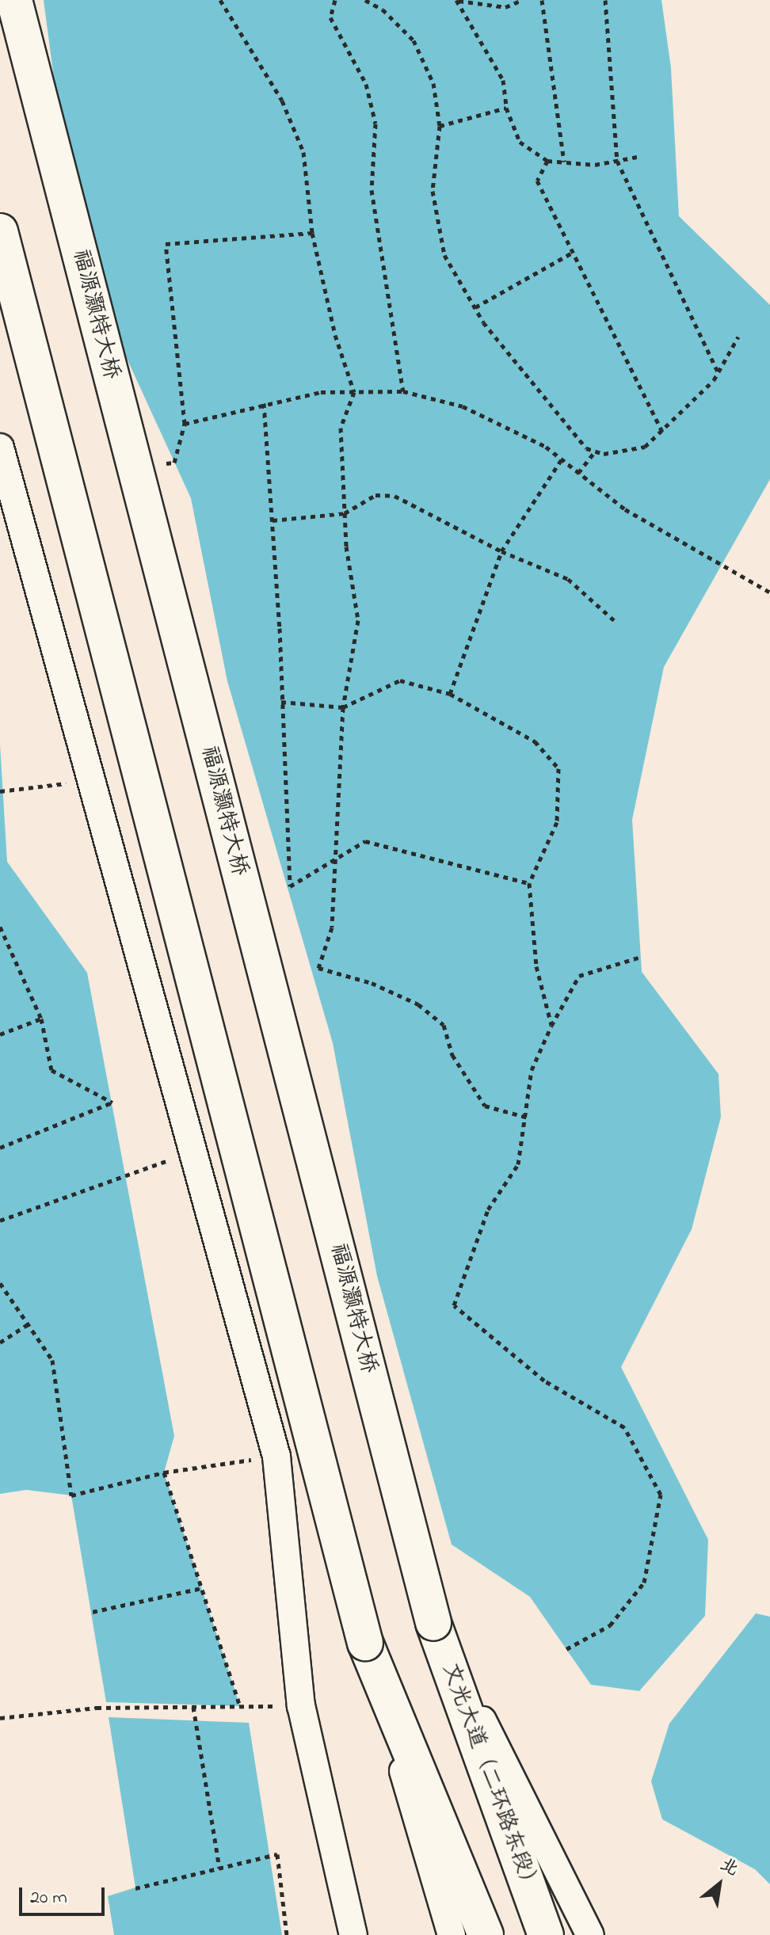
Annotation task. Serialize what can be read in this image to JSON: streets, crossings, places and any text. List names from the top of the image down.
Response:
{
  "streets": {
    "highway": ["福源灏特大桥", "文光大道（二环路东段）"]
  },
  "crossings": [
    ["福源灏特大桥", "文光大道（二环路东段）"]
  ],
  "scale_bar": "20 m",
  "north": "top right"
}
